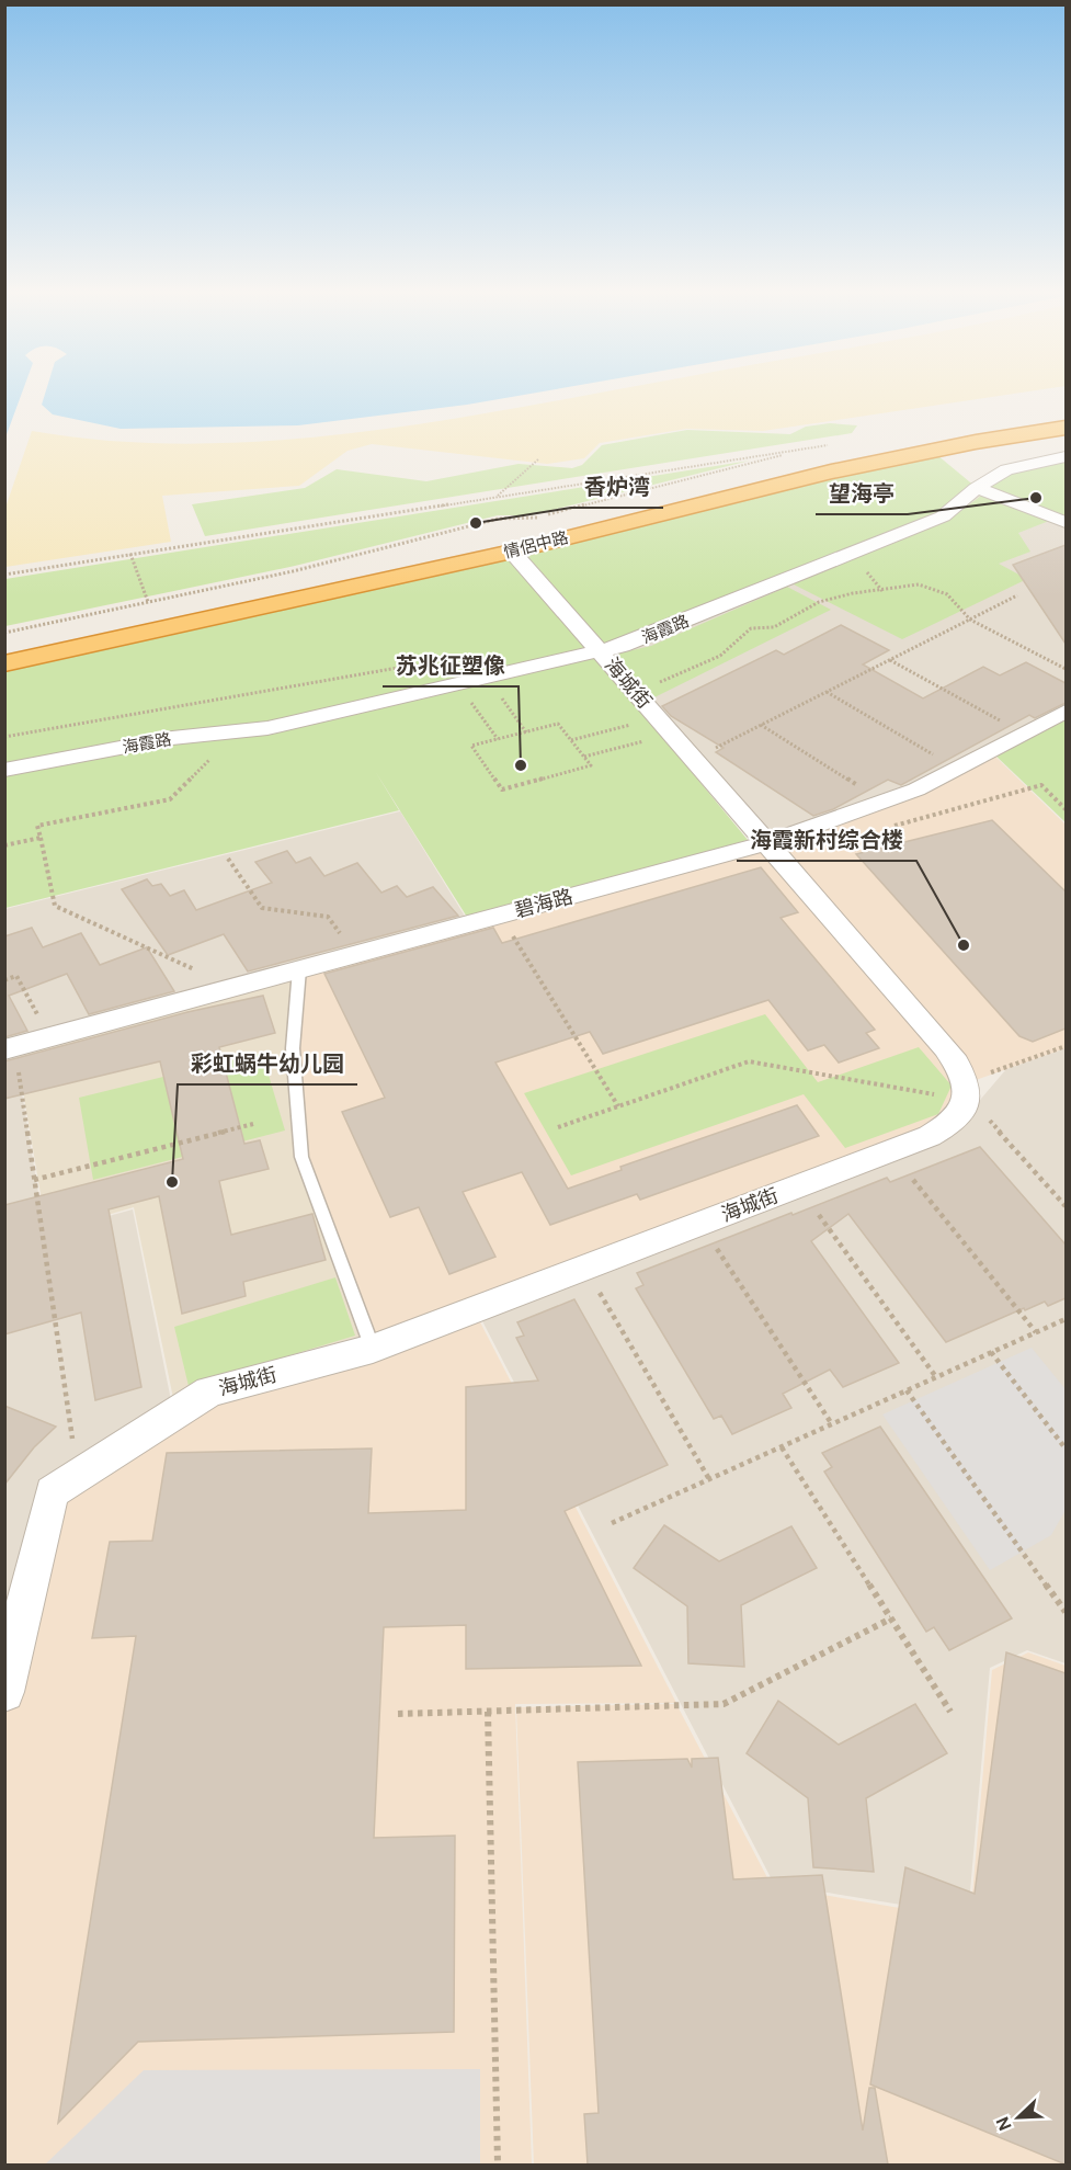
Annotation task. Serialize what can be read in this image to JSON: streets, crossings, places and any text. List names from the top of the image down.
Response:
{
  "streets": {
    "highway": ["情侶中路"],
    "street": ["海霞路", "海城街", "碧海路"]
  },
  "crossings": [
    ["情侶中路", "海城街"],
    ["海霞路", "海城街"],
    ["海城街", "碧海路"]
  ],
  "places": [
    "望海亭",
    "香炉湾",
    "苏兆征塑像",
    "海霞新村综合楼",
    "彩虹蜗牛幼儿园"
  ],
  "north": "bottom left"
}
